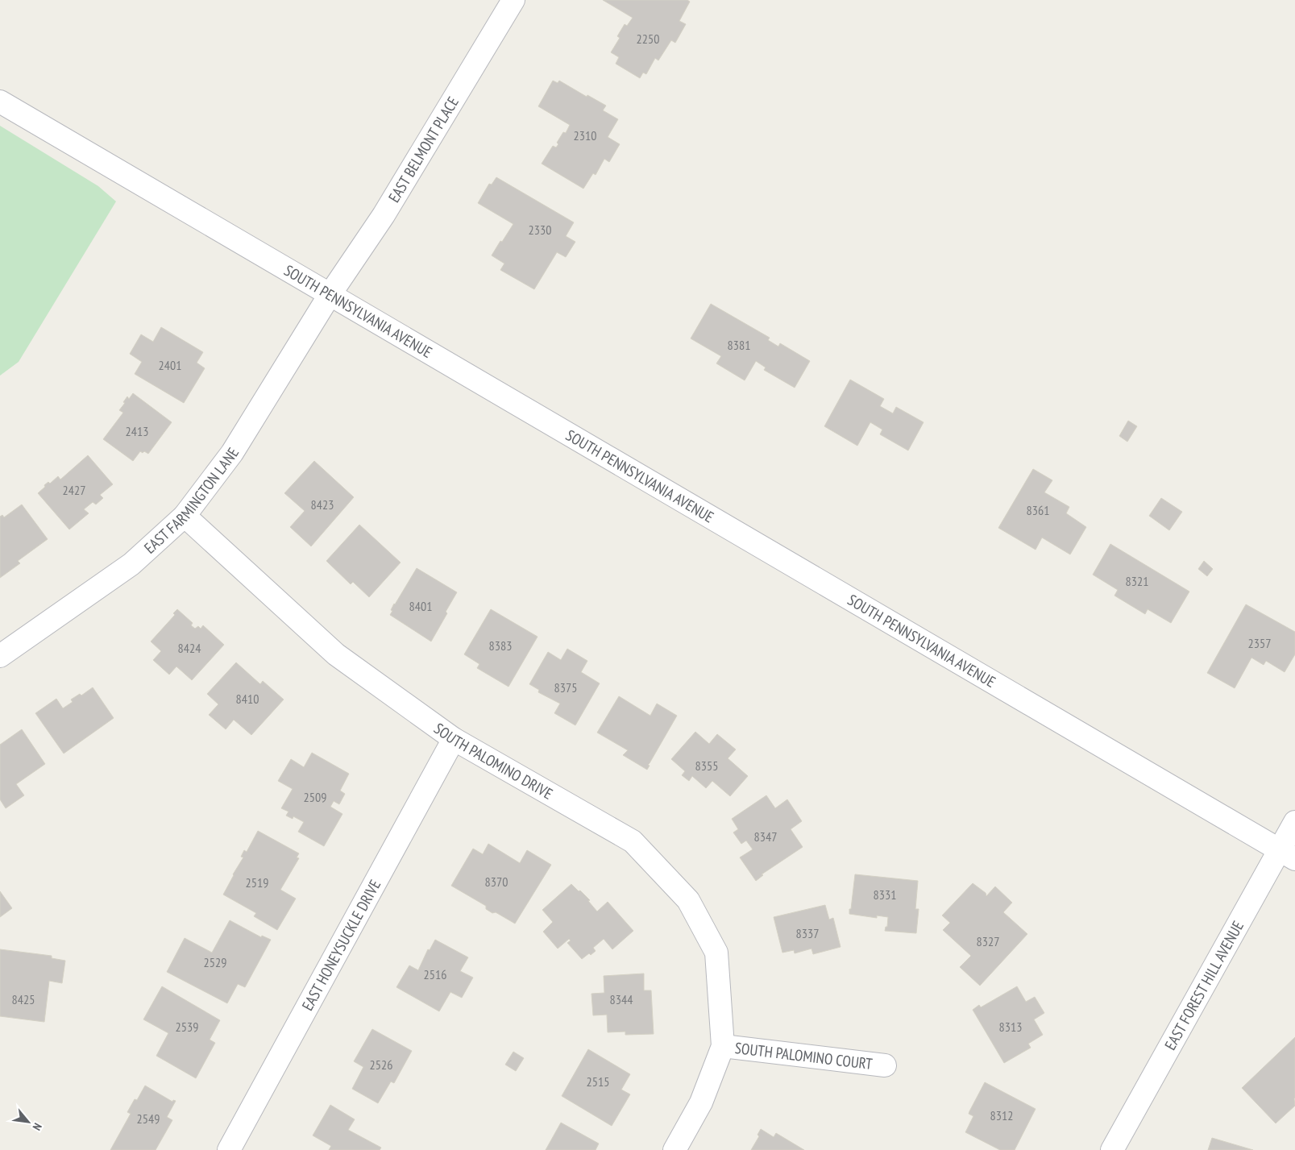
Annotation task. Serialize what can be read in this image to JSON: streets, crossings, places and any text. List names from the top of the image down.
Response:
{
  "streets": {
    "street": [
      "EAST BELMONT PLACE",
      "SOUTH PENNSYLVANIA AVENUE",
      "EAST FARMINGTON LANE",
      "SOUTH PALOMINO DRIVE",
      "EAST HONEYSUCKLE DRIVE",
      "EAST FOREST HILL AVENUE",
      "SOUTH PALOMINO COURT"
    ]
  },
  "crossings": [
    ["EAST BELMONT PLACE", "SOUTH PENNSYLVANIA AVENUE"],
    ["EAST BELMONT PLACE", "EAST FARMINGTON LANE"],
    ["SOUTH PENNSYLVANIA AVENUE", "EAST FARMINGTON LANE"],
    ["SOUTH PENNSYLVANIA AVENUE", "EAST FOREST HILL AVENUE"],
    ["EAST FARMINGTON LANE", "SOUTH PALOMINO DRIVE"],
    ["SOUTH PALOMINO DRIVE", "EAST HONEYSUCKLE DRIVE"],
    ["SOUTH PALOMINO DRIVE", "SOUTH PALOMINO COURT"]
  ],
  "house_numbers": [
    "2250",
    "2310",
    "2330",
    "8381",
    "2401",
    "2413",
    "2427",
    "8423",
    "8361",
    "8321",
    "8401",
    "2357",
    "8383",
    "8424",
    "8375",
    "8410",
    "8355",
    "2509",
    "8347",
    "8370",
    "2519",
    "8331",
    "8337",
    "8327",
    "2529",
    "2516",
    "8425",
    "8344",
    "2539",
    "8313",
    "2526",
    "2515",
    "8312",
    "2549"
  ],
  "north": "bottom right"
}
